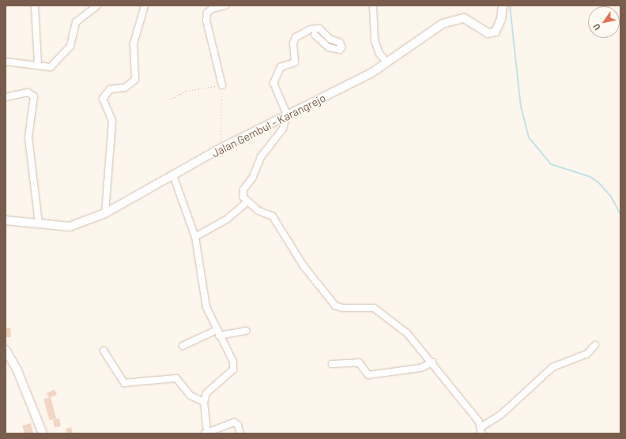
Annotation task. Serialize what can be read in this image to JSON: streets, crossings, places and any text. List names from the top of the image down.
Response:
{
  "streets": {
    "street": ["Jalan Gembul - Karangrejo"]
  },
  "north": "bottom left"
}
